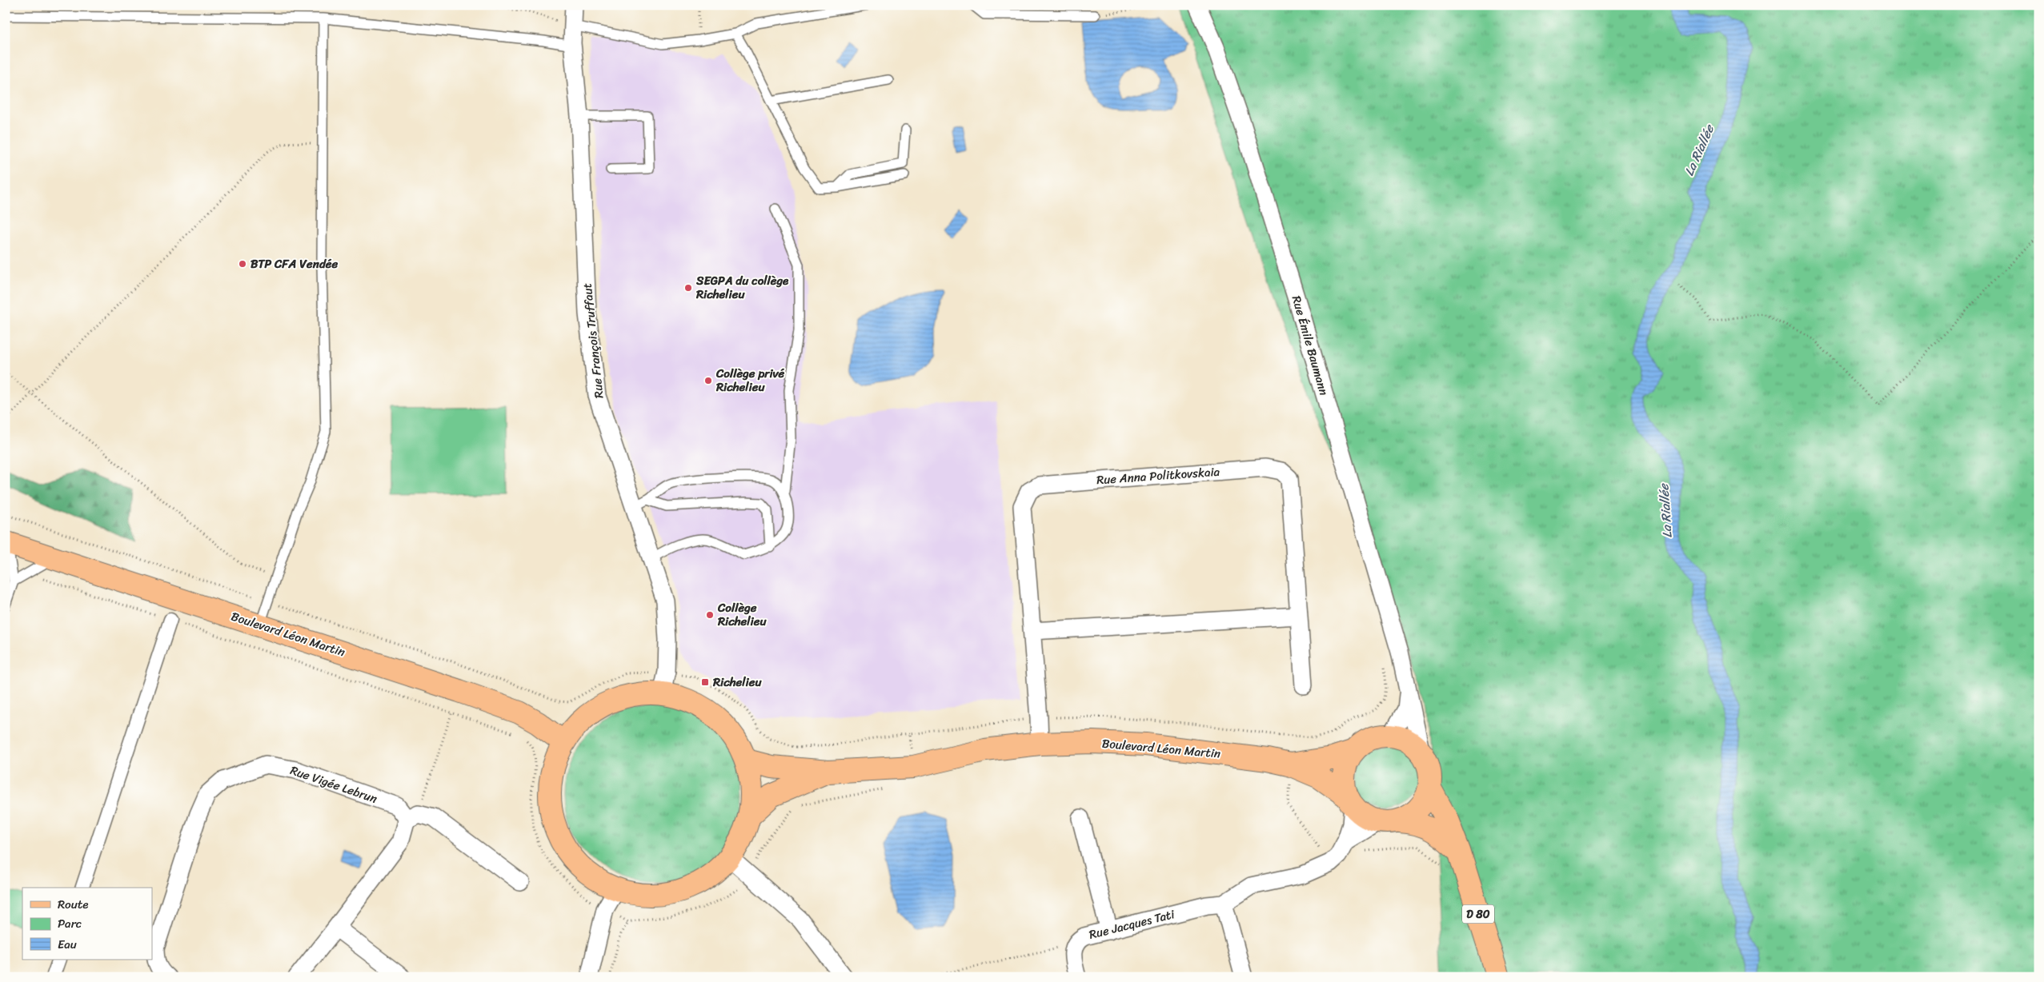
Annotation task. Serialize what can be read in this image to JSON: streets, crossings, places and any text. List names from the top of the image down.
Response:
{
  "streets": {
    "main road": ["Boulevard Léon Martin", "D 80"],
    "street": [
      "Rue François Truffaut",
      "Rue Émile Baumann",
      "Rue Anna Politkovskaia",
      "Rue Vigée Lebrun",
      "Rue Jacques Tati"
    ]
  },
  "crossings": [
    ["Rue Émile Baumann", "Boulevard Léon Martin"],
    ["Rue Émile Baumann", "D 80"],
    ["Rue Anna Politkovskaia", "Boulevard Léon Martin"],
    ["Boulevard Léon Martin", "D 80"]
  ],
  "water": ["La Riallée"],
  "places": {
    "other": [
      "BTP CFA Vendée",
      "SEGPA du collège Richelieu",
      "Collège privé Richelieu",
      "Collège Richelieu"
    ],
    "transit": ["Richelieu"]
  },
  "legend": ["Route", "Parc", "Eau"]
}
